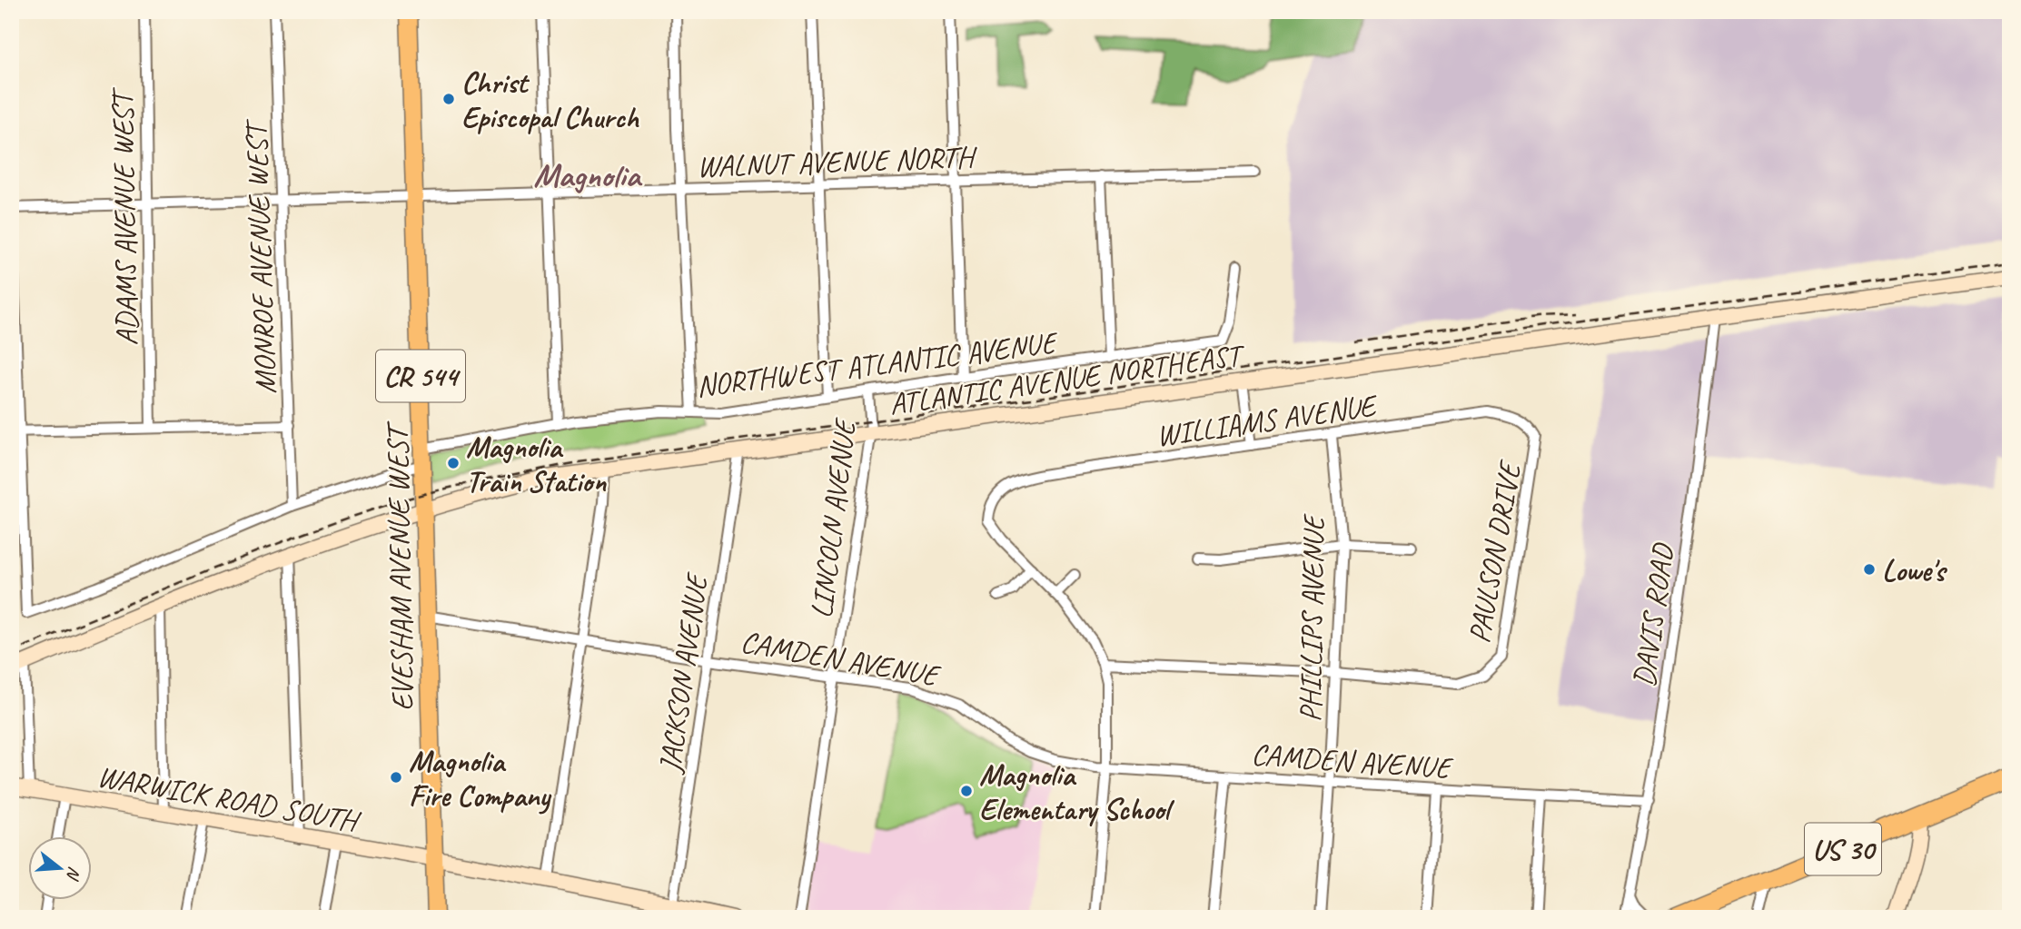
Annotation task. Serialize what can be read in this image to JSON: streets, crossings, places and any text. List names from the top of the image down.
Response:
{
  "streets": {
    "highway": ["US 30"],
    "main road": ["CR 544", "EVESHAM AVENUE WEST"],
    "street": [
      "WALNUT AVENUE NORTH",
      "ADAMS AVENUE WEST",
      "MONROE AVENUE WEST",
      "NORTHWEST ATLANTIC AVENUE",
      "ATLANTIC AVENUE NORTHEAST",
      "WILLIAMS AVENUE",
      "LINCOLN AVENUE",
      "PAULSON DRIVE",
      "DAVIS ROAD",
      "PHILLIPS AVENUE",
      "CAMDEN AVENUE",
      "JACKSON AVENUE",
      "WARWICK ROAD SOUTH"
    ]
  },
  "crossings": [
    ["WALNUT AVENUE NORTH", "ADAMS AVENUE WEST"],
    ["WALNUT AVENUE NORTH", "MONROE AVENUE WEST"],
    ["WALNUT AVENUE NORTH", "LINCOLN AVENUE"],
    ["WALNUT AVENUE NORTH", "EVESHAM AVENUE WEST"],
    ["NORTHWEST ATLANTIC AVENUE", "LINCOLN AVENUE"],
    ["NORTHWEST ATLANTIC AVENUE", "EVESHAM AVENUE WEST"],
    ["CR 544", "EVESHAM AVENUE WEST"],
    ["CR 544", "WARWICK ROAD SOUTH"],
    ["ATLANTIC AVENUE NORTHEAST", "LINCOLN AVENUE"],
    ["ATLANTIC AVENUE NORTHEAST", "EVESHAM AVENUE WEST"],
    ["ATLANTIC AVENUE NORTHEAST", "DAVIS ROAD"],
    ["ATLANTIC AVENUE NORTHEAST", "JACKSON AVENUE"],
    ["WILLIAMS AVENUE", "PAULSON DRIVE"],
    ["WILLIAMS AVENUE", "PHILLIPS AVENUE"],
    ["LINCOLN AVENUE", "CAMDEN AVENUE"],
    ["PAULSON DRIVE", "PHILLIPS AVENUE"],
    ["EVESHAM AVENUE WEST", "CAMDEN AVENUE"],
    ["EVESHAM AVENUE WEST", "WARWICK ROAD SOUTH"],
    ["DAVIS ROAD", "CAMDEN AVENUE"],
    ["PHILLIPS AVENUE", "CAMDEN AVENUE"],
    ["CAMDEN AVENUE", "JACKSON AVENUE"],
    ["JACKSON AVENUE", "WARWICK ROAD SOUTH"]
  ],
  "districts": ["Magnolia"],
  "places": [
    "Christ Episcopal Church",
    "Magnolia Train Station",
    "Lowe's",
    "Magnolia Fire Company",
    "Magnolia Elementary School"
  ],
  "north": "right"
}
